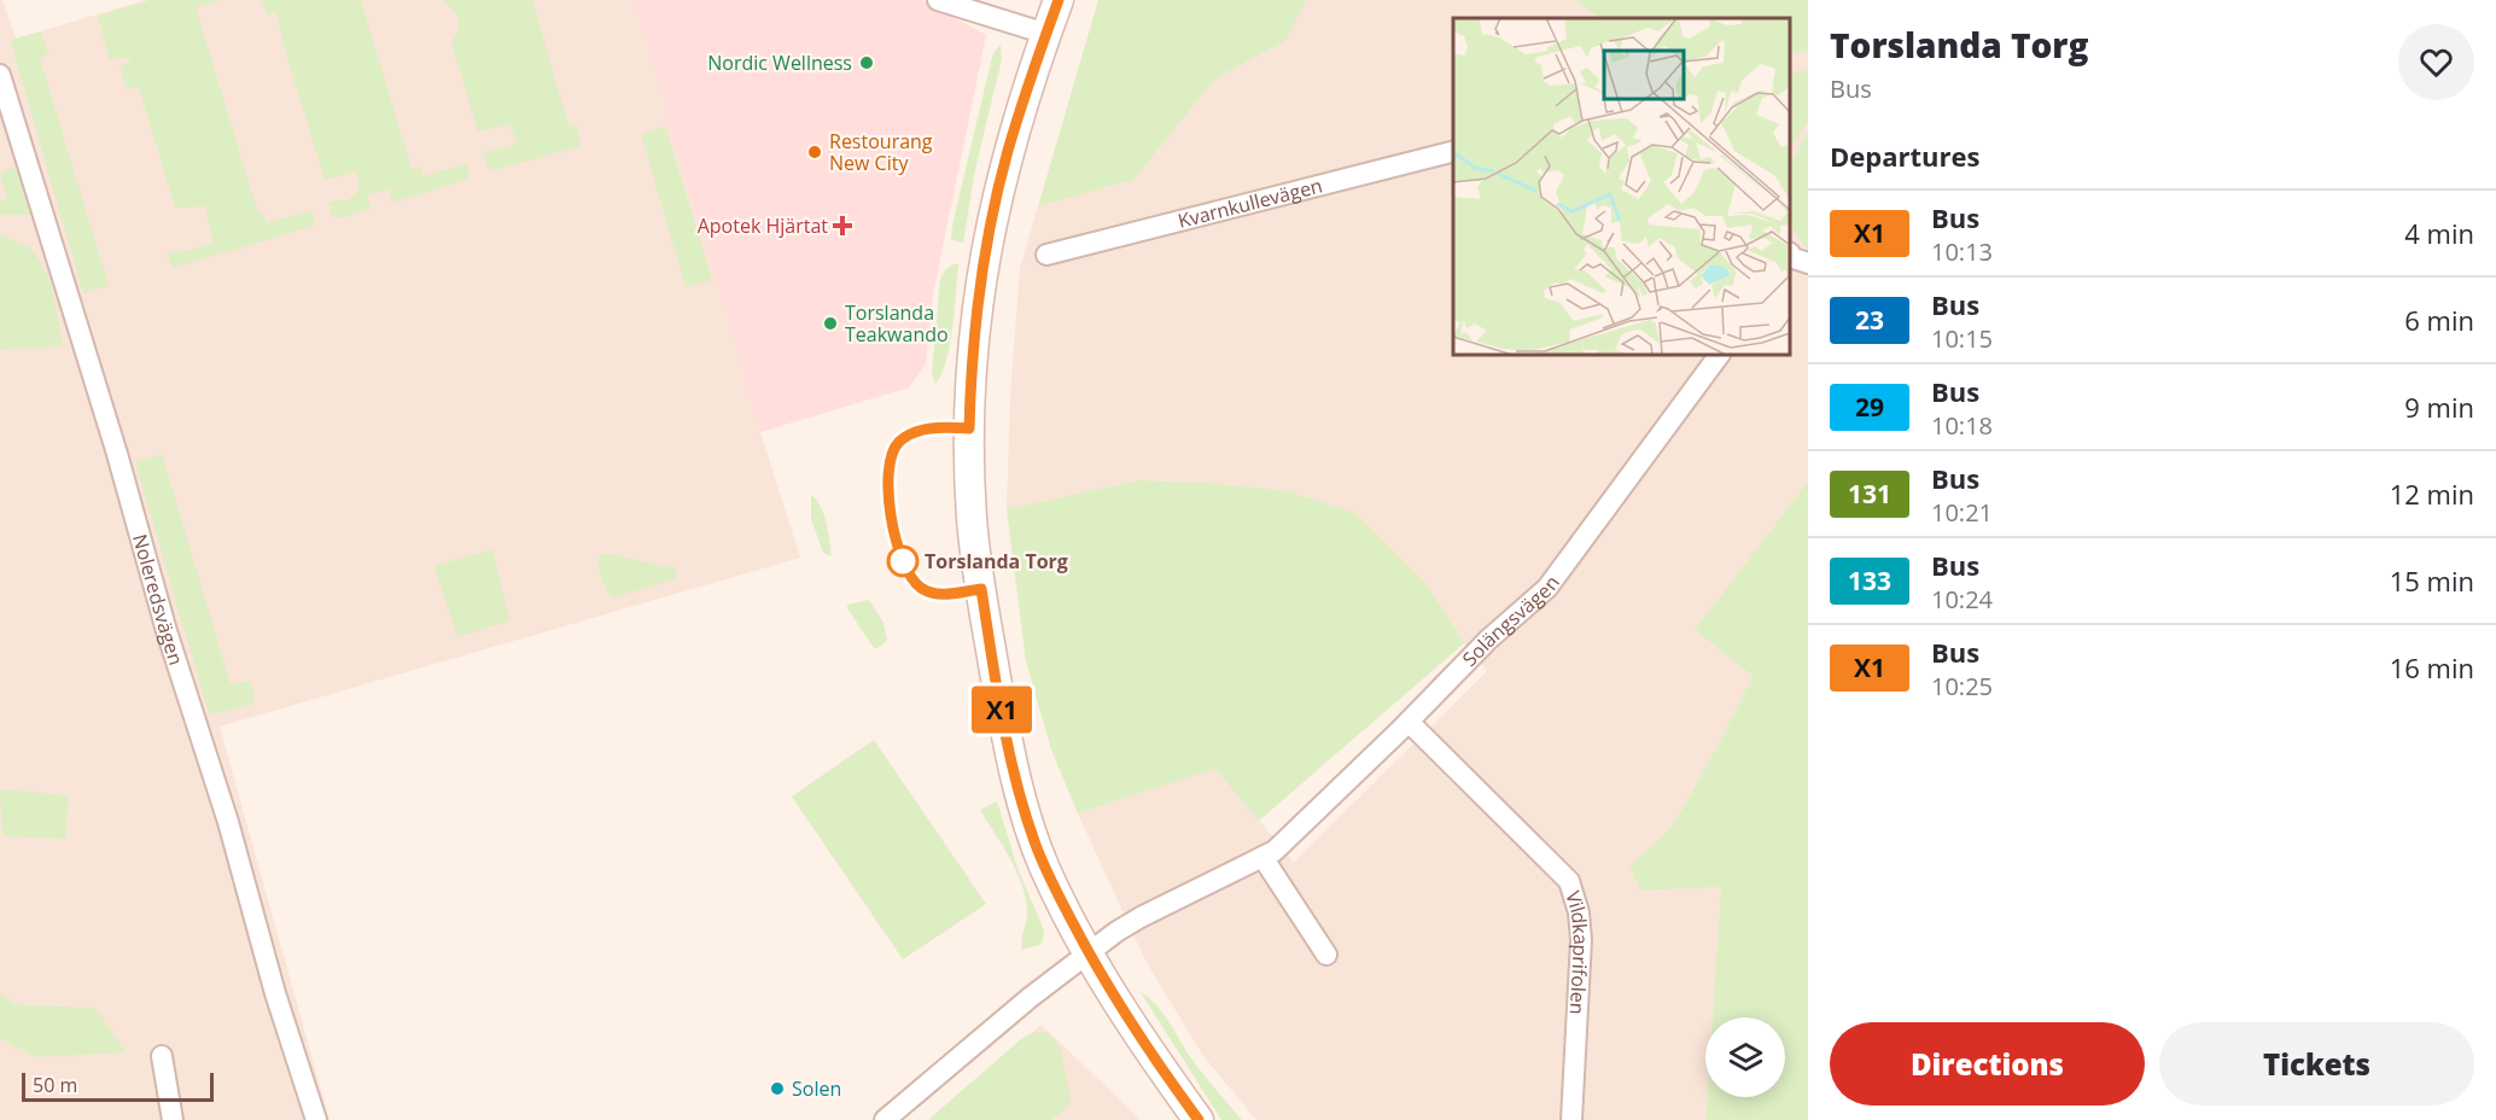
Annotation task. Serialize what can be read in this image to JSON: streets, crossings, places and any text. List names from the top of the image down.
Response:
{
  "streets": {
    "street": [
      "Kvarnkullevägen",
      "Noleredsvägen",
      "Solängsvägen",
      "Vildkaprifolen"
    ]
  },
  "crossings": [
    ["Solängsvägen", "Vildkaprifolen"]
  ],
  "places": {
    "other": [
      "Nordic Wellness",
      "Restourang New City",
      "Torslanda Teakwando",
      "Torslanda Torg",
      "Solen"
    ],
    "health": ["Apotek Hjärtat"]
  },
  "lines": ["bus line X1"],
  "scale_bar": "50 m",
  "page": {
    "on_map": "X1",
    "heading": [
      ["Torslanda Torg", "Bus"],
      "Departures"
    ],
    "list": [
      {
        "mark": "X1",
        "name": "Bus",
        "note": "10:13",
        "value": "4 min"
      },
      {
        "mark": "23",
        "name": "Bus",
        "note": "10:15",
        "value": "6 min"
      },
      {
        "mark": "29",
        "name": "Bus",
        "note": "10:18",
        "value": "9 min"
      },
      {
        "mark": "131",
        "name": "Bus",
        "note": "10:21",
        "value": "12 min"
      },
      {
        "mark": "133",
        "name": "Bus",
        "note": "10:24",
        "value": "15 min"
      },
      {
        "mark": "X1",
        "name": "Bus",
        "note": "10:25",
        "value": "16 min"
      }
    ],
    "buttons": ["Directions", "Tickets"],
    "scale": "50 m"
  }
}
